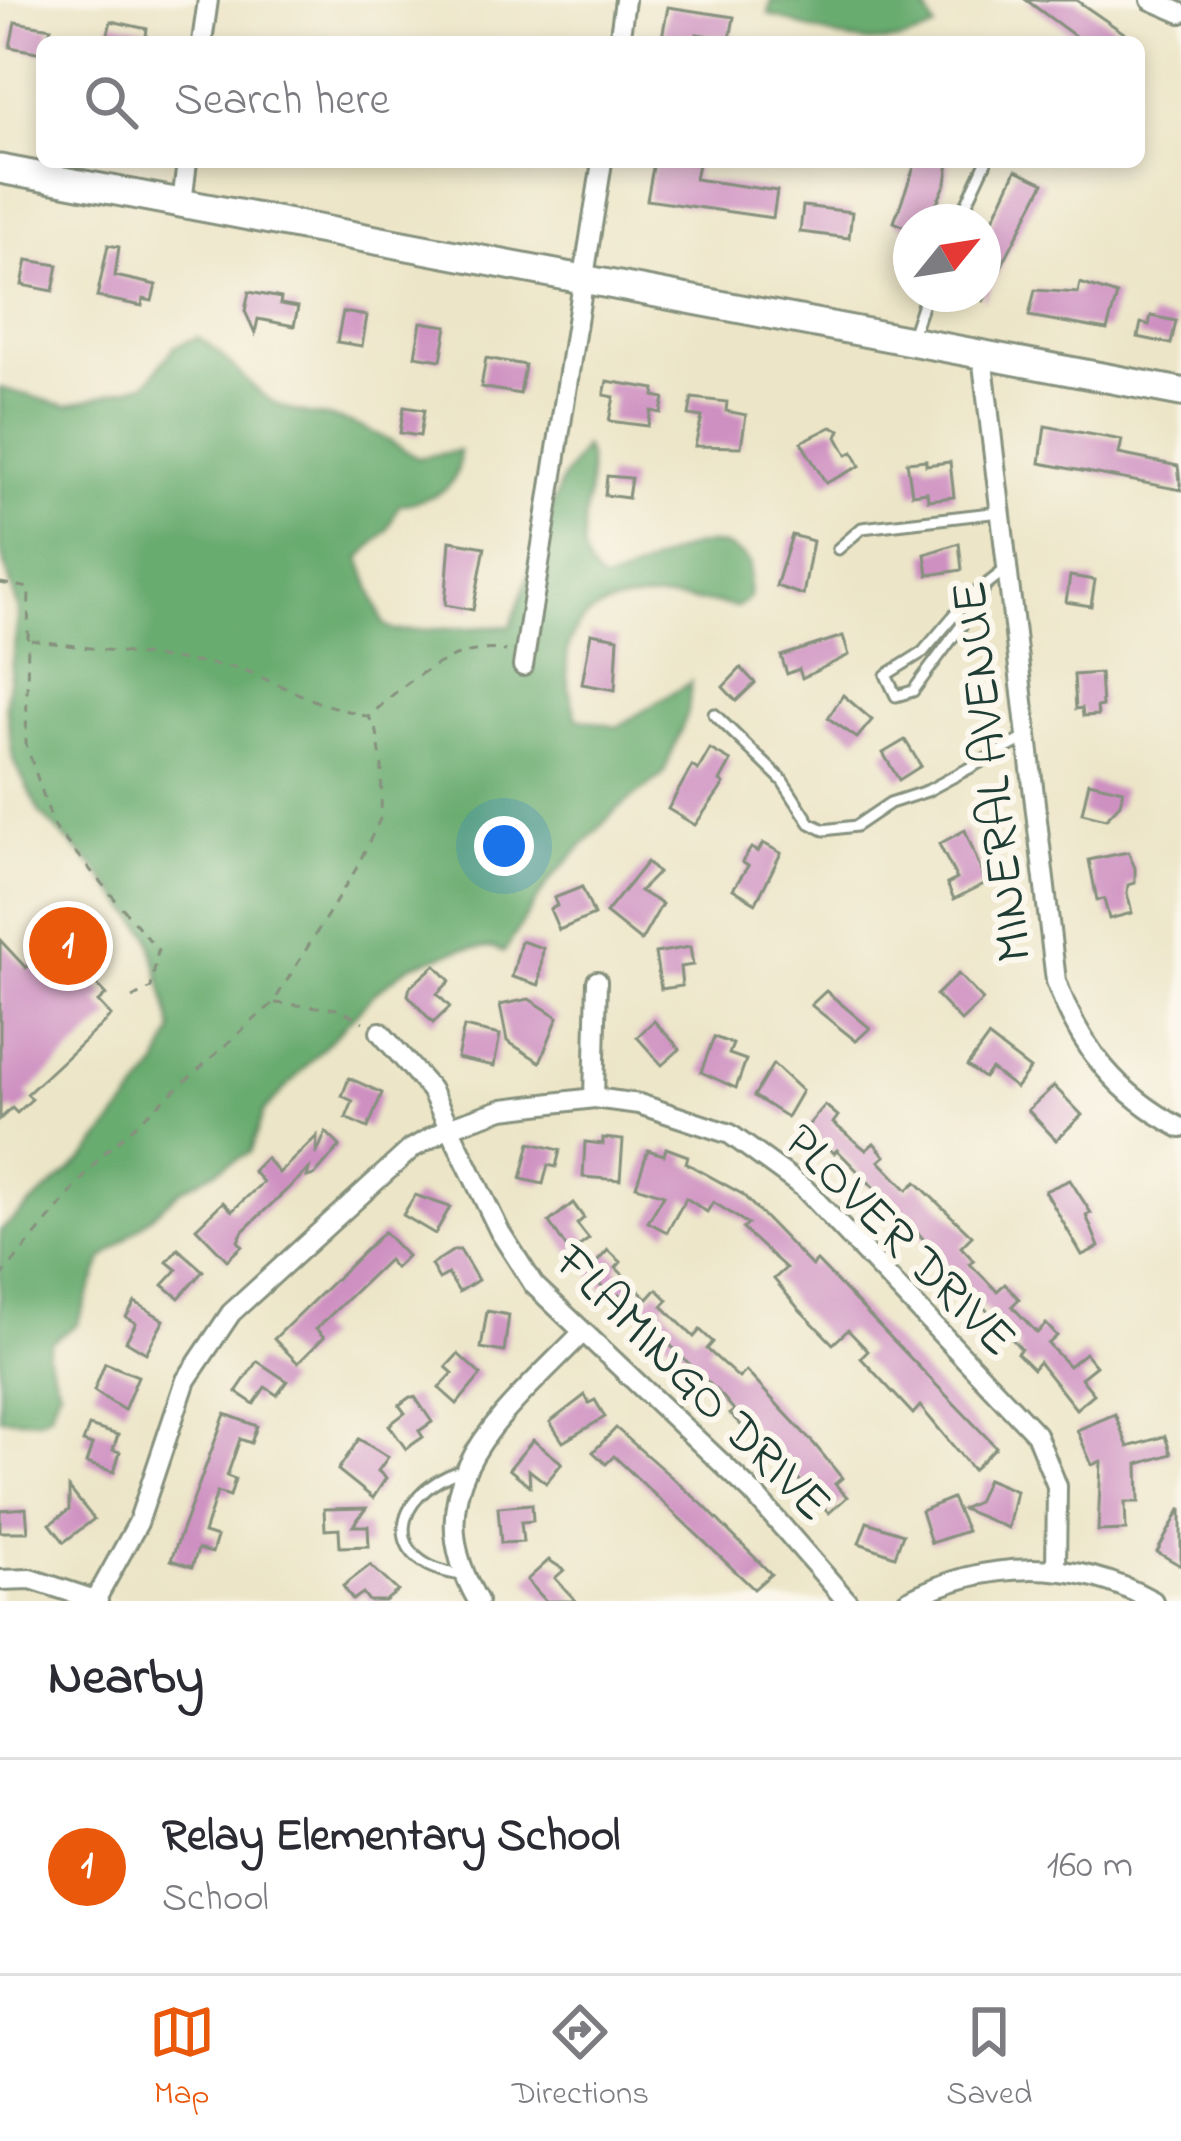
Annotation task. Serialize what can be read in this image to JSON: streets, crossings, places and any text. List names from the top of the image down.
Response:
{
  "streets": {
    "street": ["MINERAL AVENUE", "PLOVER DRIVE", "FLAMINGO DRIVE"]
  },
  "crossings": [
    ["PLOVER DRIVE", "FLAMINGO DRIVE"]
  ],
  "north": "top right",
  "page": {
    "search": "Search here",
    "pins": "1",
    "heading": "Nearby",
    "list": [
      {
        "mark": "1",
        "name": "Relay Elementary School",
        "note": "School",
        "value": "160 m"
      }
    ],
    "nav": ["Map", "Directions", "Saved"]
  }
}
